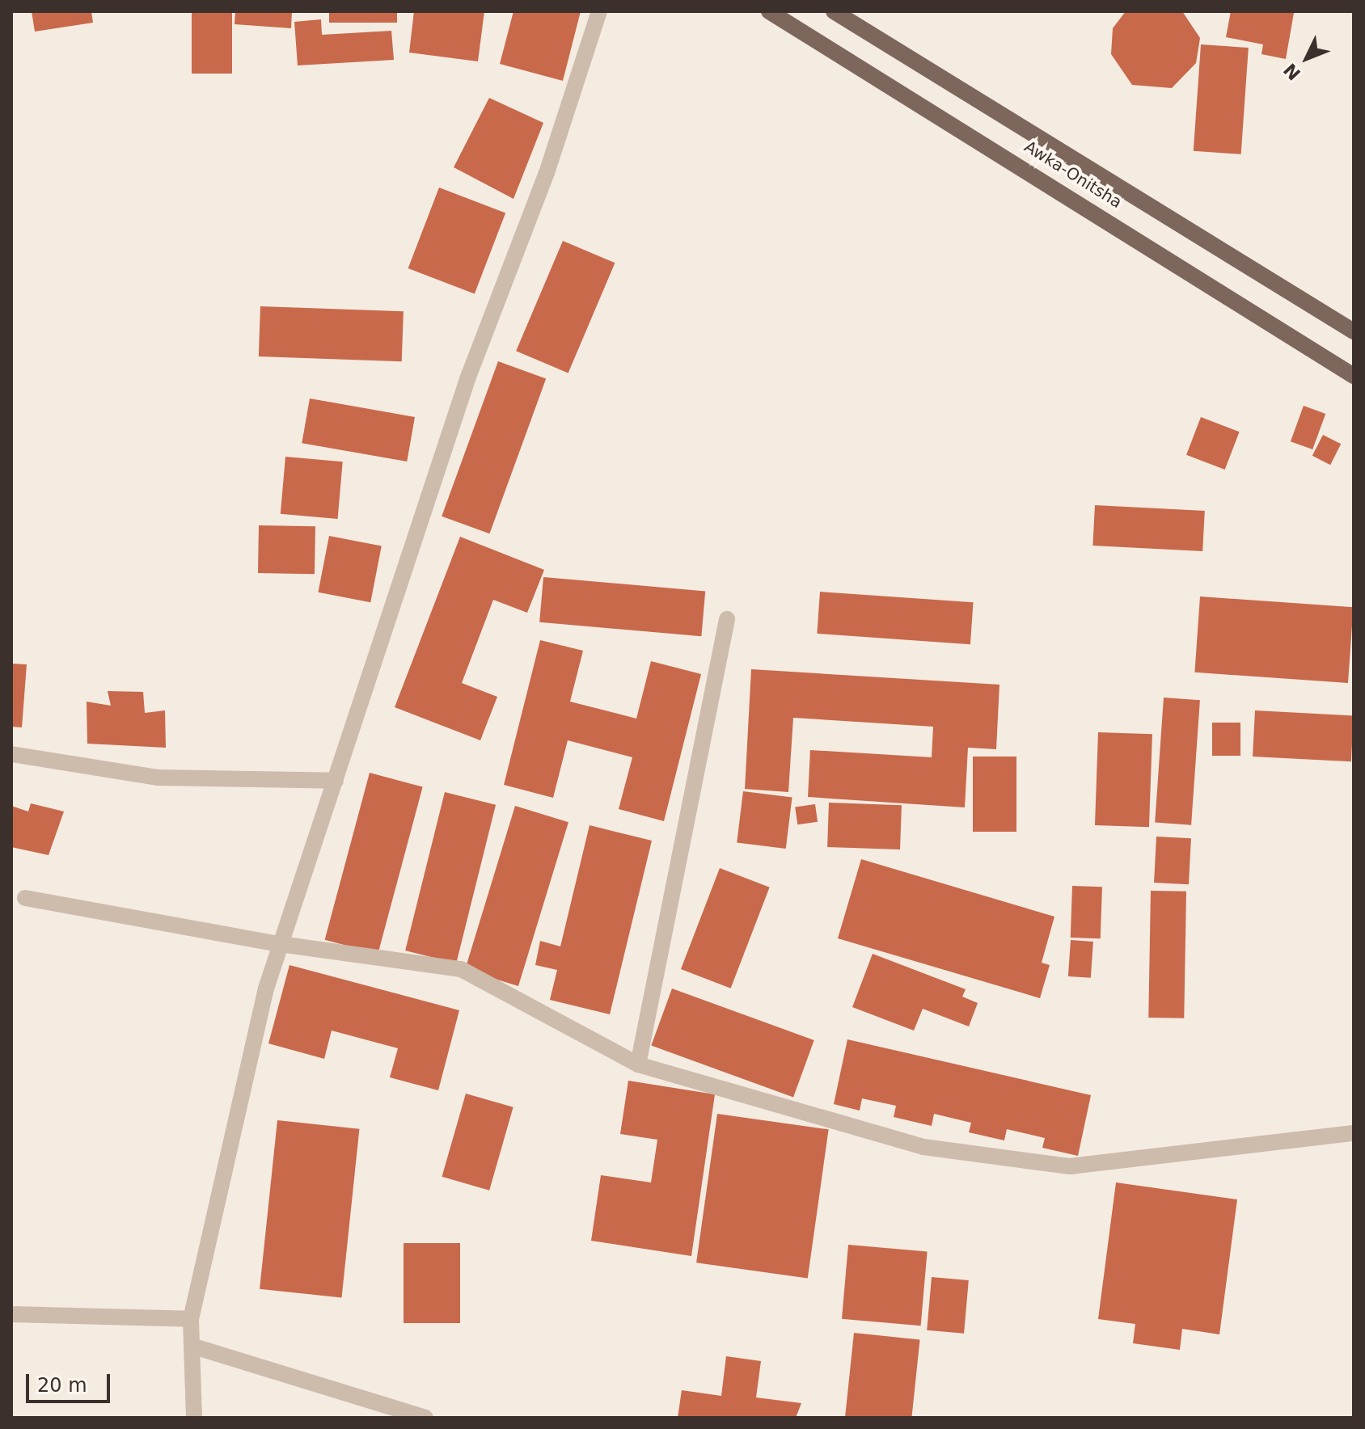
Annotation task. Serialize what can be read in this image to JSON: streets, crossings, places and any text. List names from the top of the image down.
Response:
{
  "streets": {
    "main road": ["Awka-Onitsha"]
  },
  "scale_bar": "20 m",
  "north": "bottom left"
}
